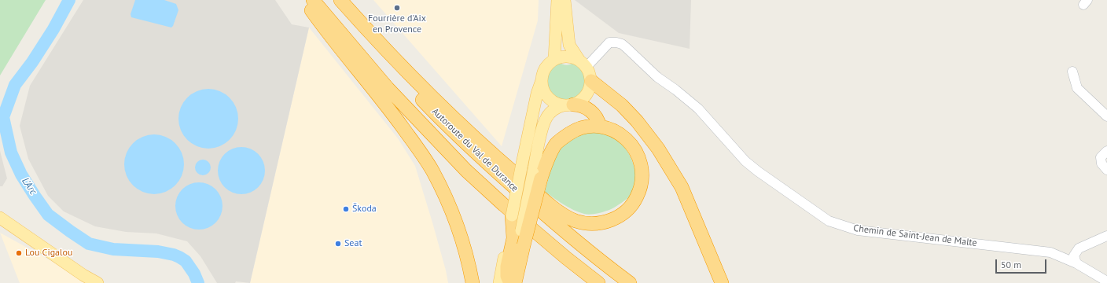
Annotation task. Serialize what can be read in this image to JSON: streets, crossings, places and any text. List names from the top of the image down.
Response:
{
  "streets": {
    "highway": ["Autoroute du Val de Durance"],
    "street": ["Chemin de Saint-Jean de Malte"]
  },
  "water": ["L'Arc"],
  "places": [
    "Fourrière d'Aix en Provence",
    "Škoda",
    "Seat",
    "Lou Cigalou"
  ],
  "scale_bar": "50 m"
}
